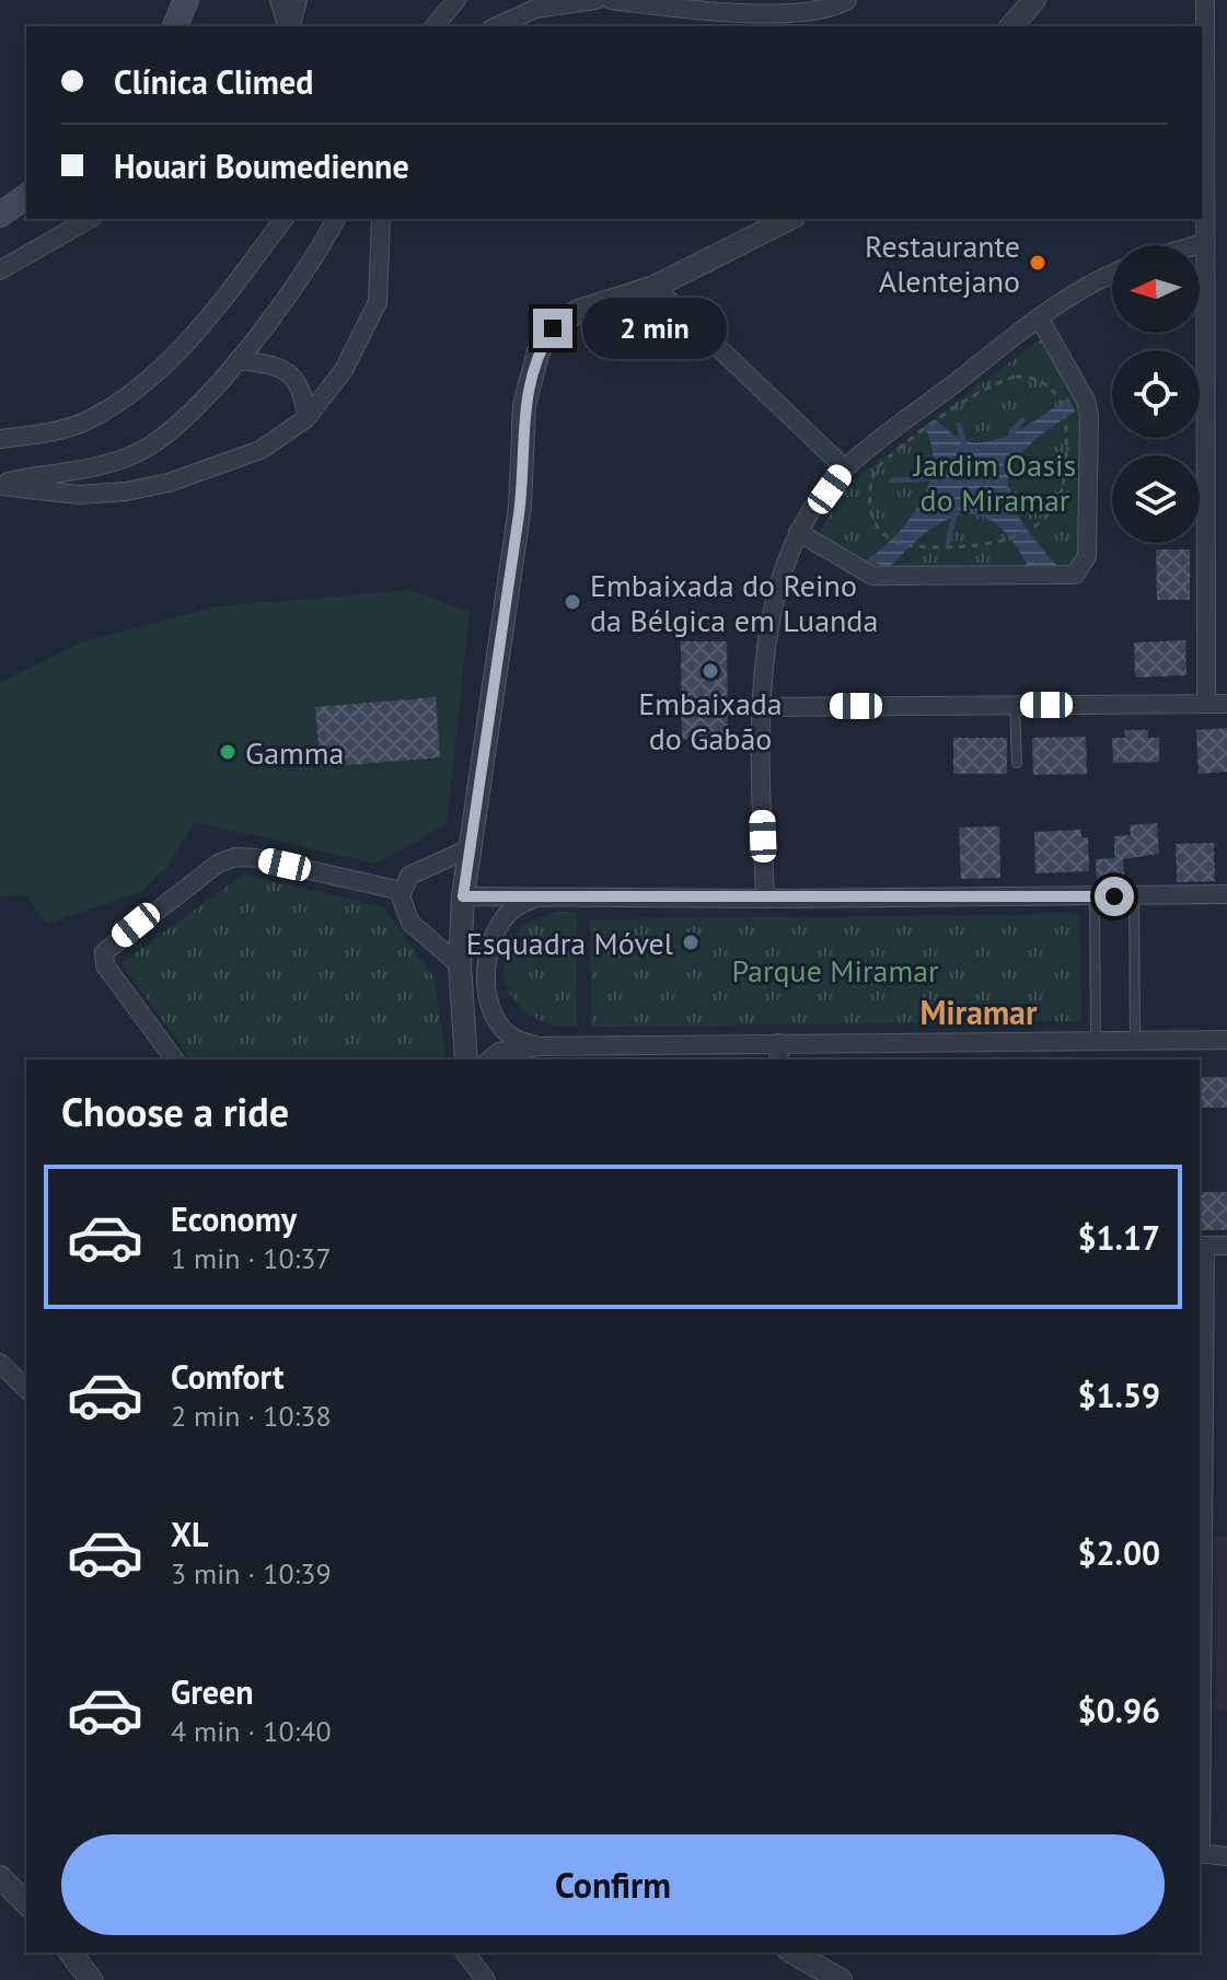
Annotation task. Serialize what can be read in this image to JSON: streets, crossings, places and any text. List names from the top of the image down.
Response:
{
  "districts": ["Miramar"],
  "parks": ["Jardim Oasis do Miramar", "Parque Miramar"],
  "places": [
    "Restaurante Alentejano",
    "Embaixada do Reino da Bélgica em Luanda",
    "Embaixada do Gabão",
    "Gamma",
    "Esquadra Móvel"
  ],
  "north": "left",
  "page": {
    "banner": ["Clínica Climed", "Houari Boumedienne"],
    "bubble": "2 min",
    "heading": "Choose a ride",
    "list": [
      {
        "name": "Economy",
        "note": "1 min · 10:37",
        "value": "$1.17"
      },
      {
        "name": "Comfort",
        "note": "2 min · 10:38",
        "value": "$1.59"
      },
      {
        "name": "XL",
        "note": "3 min · 10:39",
        "value": "$2.00"
      },
      {
        "name": "Green",
        "note": "4 min · 10:40",
        "value": "$0.96"
      }
    ],
    "buttons": "Confirm"
  }
}
